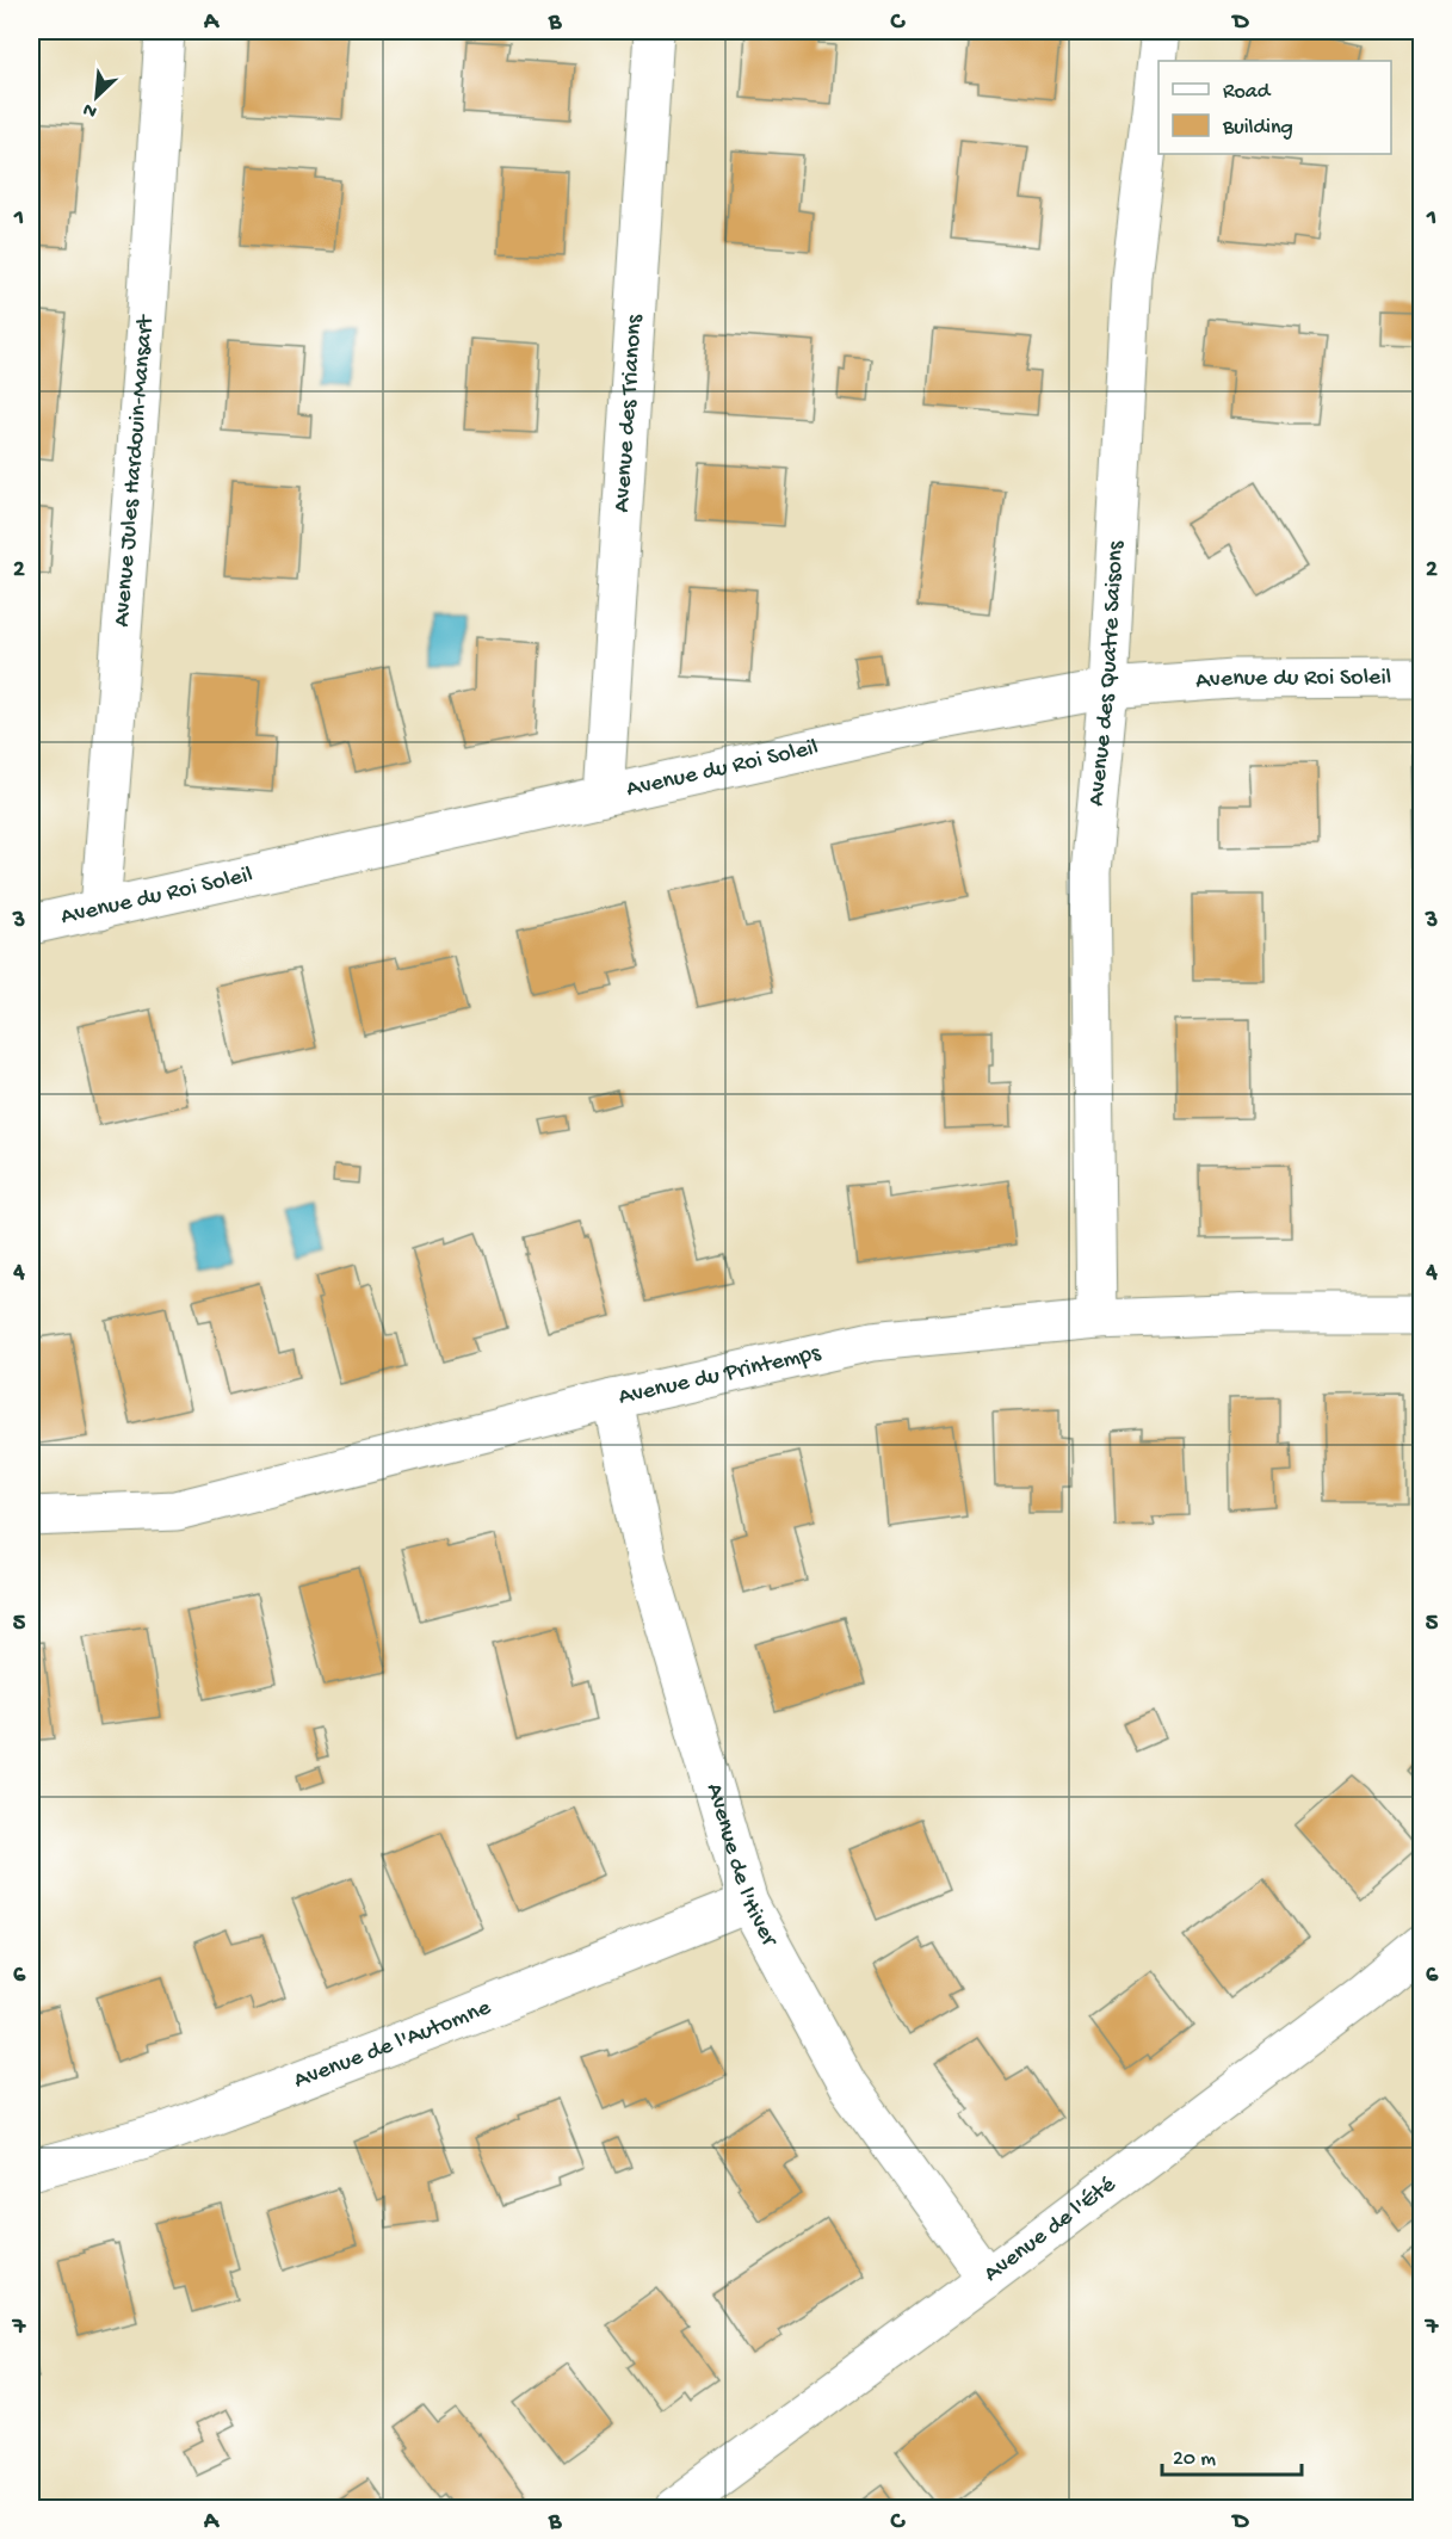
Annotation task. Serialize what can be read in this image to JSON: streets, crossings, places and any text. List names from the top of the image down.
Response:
{
  "streets": {
    "street": [
      "Avenue des Trianons",
      "Avenue Jules Hardouin-Mansart",
      "Avenue des Quatre Saisons",
      "Avenue du Roi Soleil",
      "Avenue du Printemps",
      "Avenue de l'Hiver",
      "Avenue de l'Automne",
      "Avenue de l'Été"
    ]
  },
  "crossings": [
    ["Avenue des Trianons", "Avenue du Roi Soleil"],
    ["Avenue Jules Hardouin-Mansart", "Avenue du Roi Soleil"],
    ["Avenue des Quatre Saisons", "Avenue du Roi Soleil"],
    ["Avenue des Quatre Saisons", "Avenue du Printemps"],
    ["Avenue du Printemps", "Avenue de l'Hiver"],
    ["Avenue de l'Hiver", "Avenue de l'Automne"],
    ["Avenue de l'Hiver", "Avenue de l'Été"]
  ],
  "legend": ["Road", "Building"],
  "scale_bar": "20 m",
  "north": "bottom left",
  "grid": {
    "columns": [
      "A",
      "B",
      "C",
      "D"
    ],
    "rows": [
      "1",
      "2",
      "3",
      "4",
      "5",
      "6",
      "7"
    ]
  }
}
